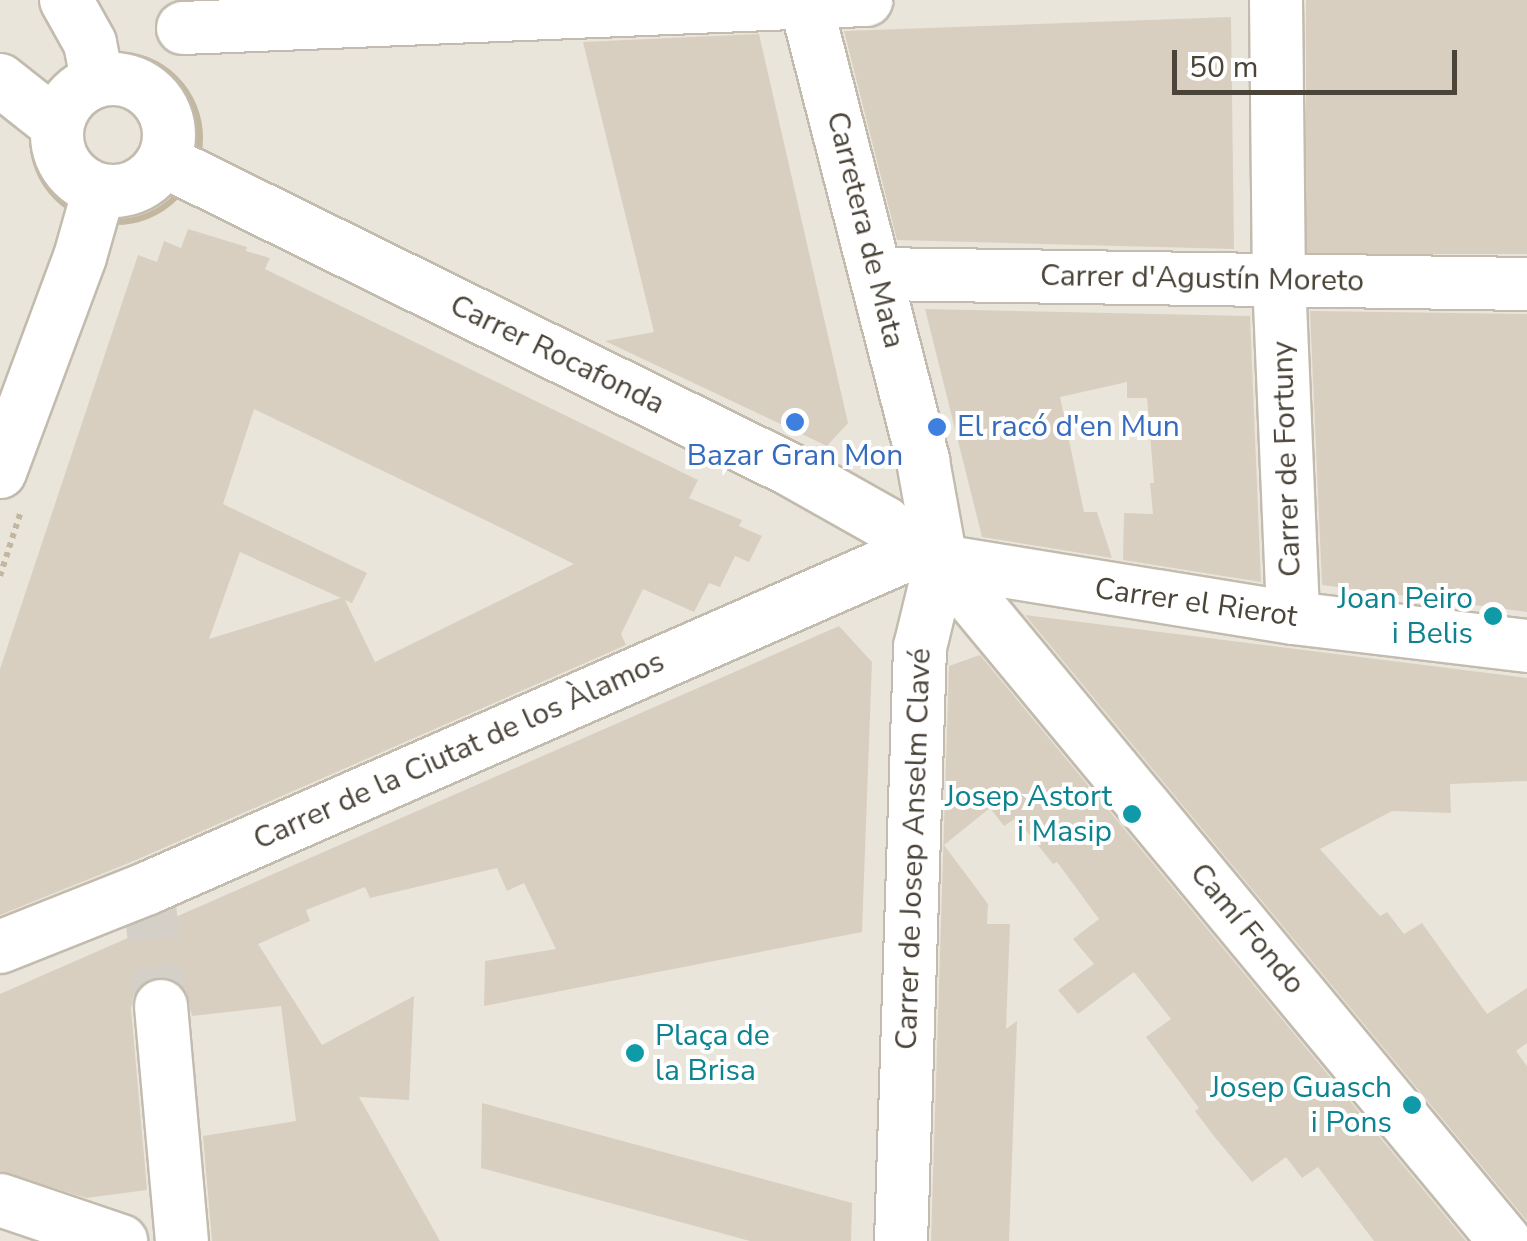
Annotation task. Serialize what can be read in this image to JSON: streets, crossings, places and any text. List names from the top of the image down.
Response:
{
  "streets": {
    "street": [
      "Carretera de Mata",
      "Carrer d'Agustín Moreto",
      "Carrer Rocafonda",
      "Carrer de Fortuny",
      "Carrer el Rierot",
      "Carrer de la Ciutat de los Àlamos",
      "Carrer de Josep Anselm Clavé",
      "Camí Fondo"
    ]
  },
  "crossings": [
    ["Carretera de Mata", "Carrer d'Agustín Moreto"],
    ["Carretera de Mata", "Carrer de Josep Anselm Clavé"],
    ["Carrer d'Agustín Moreto", "Carrer de Fortuny"],
    ["Carrer Rocafonda", "Carrer el Rierot"],
    ["Carrer Rocafonda", "Carrer de la Ciutat de los Àlamos"],
    ["Carrer Rocafonda", "Carrer de Josep Anselm Clavé"],
    ["Carrer Rocafonda", "Camí Fondo"],
    ["Carrer de Fortuny", "Carrer el Rierot"],
    ["Carrer el Rierot", "Carrer de la Ciutat de los Àlamos"],
    ["Carrer el Rierot", "Carrer de Josep Anselm Clavé"],
    ["Carrer el Rierot", "Camí Fondo"],
    ["Carrer de la Ciutat de los Àlamos", "Carrer de Josep Anselm Clavé"],
    ["Carrer de la Ciutat de los Àlamos", "Camí Fondo"],
    ["Carrer de Josep Anselm Clavé", "Camí Fondo"]
  ],
  "places": [
    "Bazar Gran Mon",
    "El racó d'en Mun",
    "Joan Peiro i Belis",
    "Josep Astort i Masip",
    "Plaça de la Brisa",
    "Josep Guasch i Pons"
  ],
  "scale_bar": "50 m"
}
